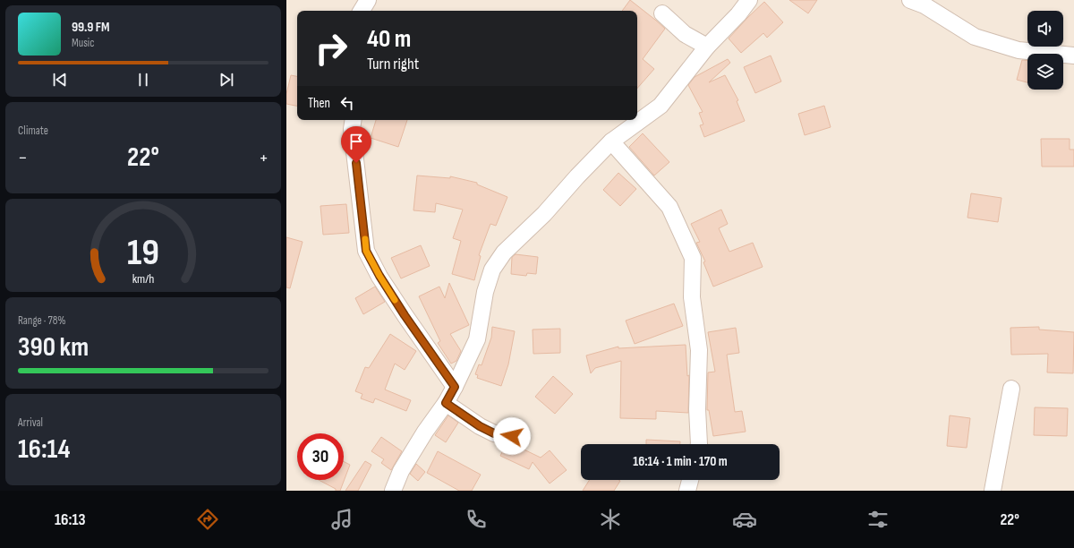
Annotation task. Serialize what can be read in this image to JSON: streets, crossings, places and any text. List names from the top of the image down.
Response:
{
  "page": {
    "turn": ["40 m", "Turn right"],
    "song": ["99.9 FM", "Music"],
    "then": "Then",
    "tile": [
      "Climate",
      ["Range · 78%", "390 km"],
      ["Arrival", "16:14"]
    ],
    "heat": ["−", "22°", "+"],
    "limit": "30",
    "trip": "16:14 · 1 min · 170 m",
    "tabs": ["16:13", "22°"],
    "gauge": ["19", "km/h"]
  }
}
